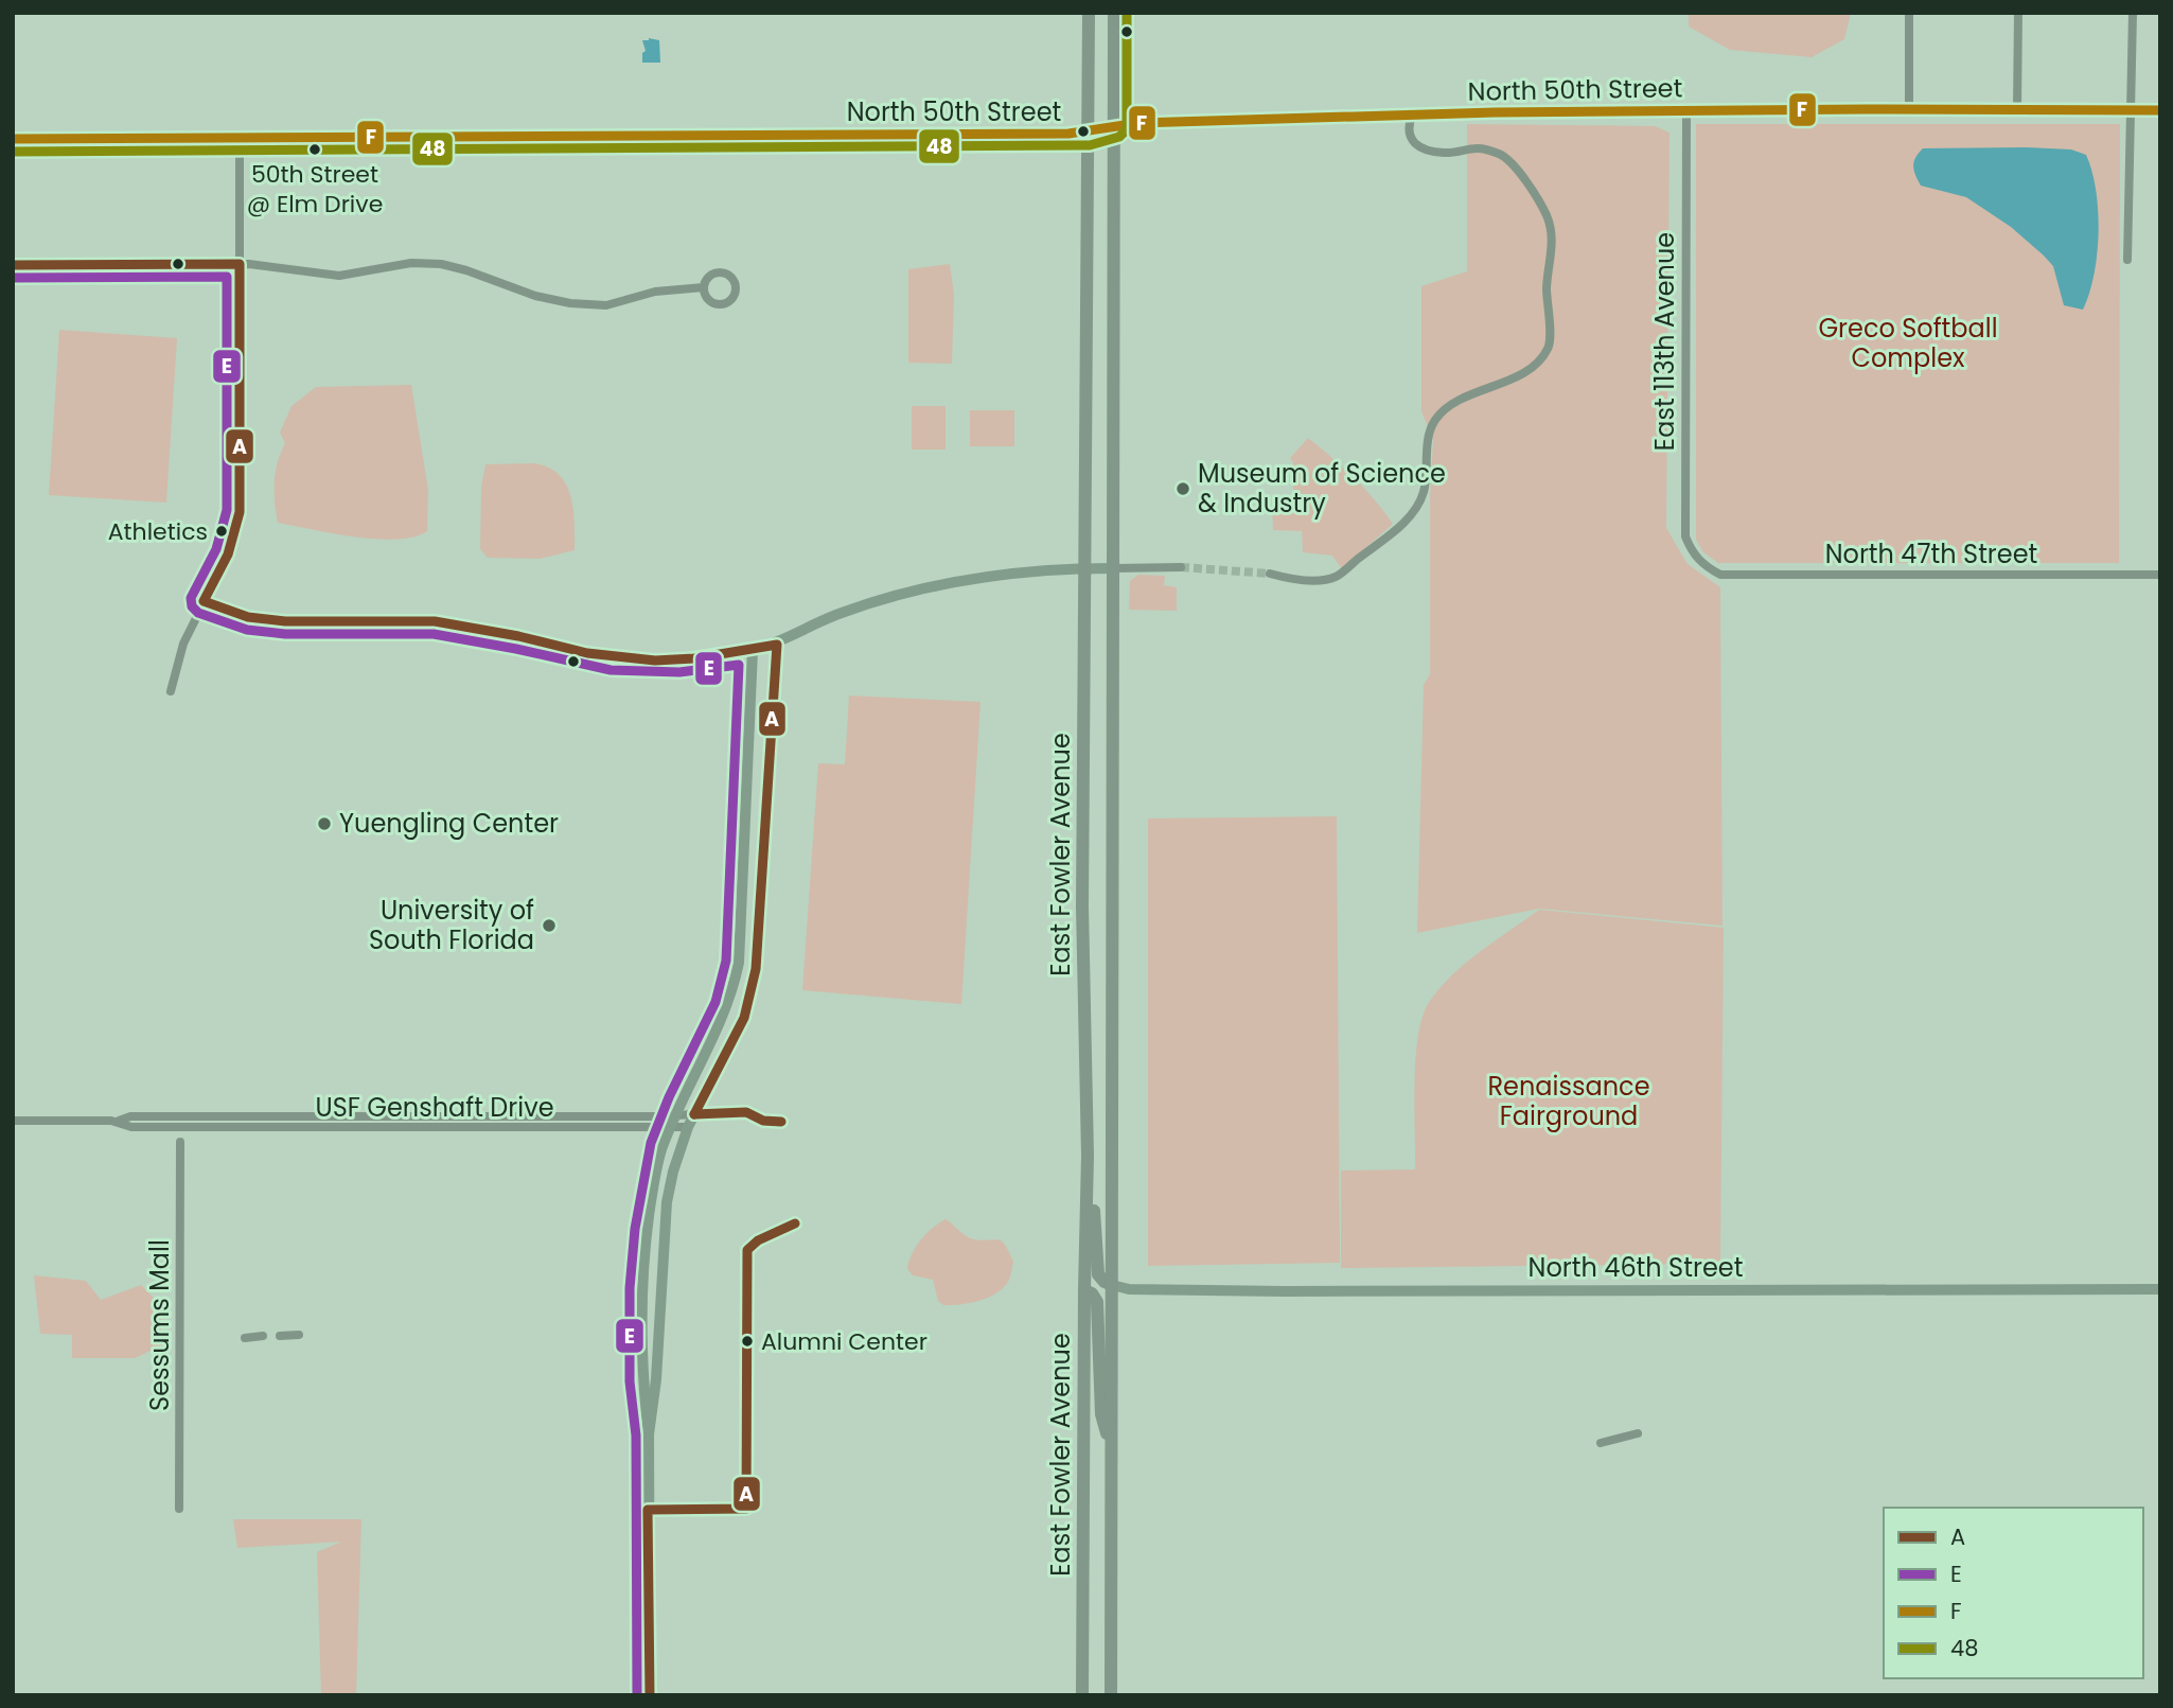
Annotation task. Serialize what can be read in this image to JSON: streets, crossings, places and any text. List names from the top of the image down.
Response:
{
  "streets": {
    "main road": ["East Fowler Avenue"],
    "street": [
      "North 50th Street",
      "East 113th Avenue",
      "North 47th Street",
      "USF Genshaft Drive",
      "North 46th Street",
      "Sessums Mall"
    ]
  },
  "crossings": [
    ["North 50th Street", "East 113th Avenue"],
    ["North 50th Street", "East Fowler Avenue"],
    ["East 113th Avenue", "North 47th Street"],
    ["East Fowler Avenue", "North 46th Street"]
  ],
  "parks": ["Greco Softball Complex", "Renaissance Fairground"],
  "places": [
    "50th Street @ Elm Drive",
    "Museum of Science & Industry",
    "Athletics",
    "Yuengling Center",
    "University of South Florida",
    "Alumni Center"
  ],
  "lines": [
    "transit line 48",
    "transit line F",
    "transit line A",
    "transit line E"
  ],
  "legend": [
    "A",
    "E",
    "F",
    "48"
  ]
}
